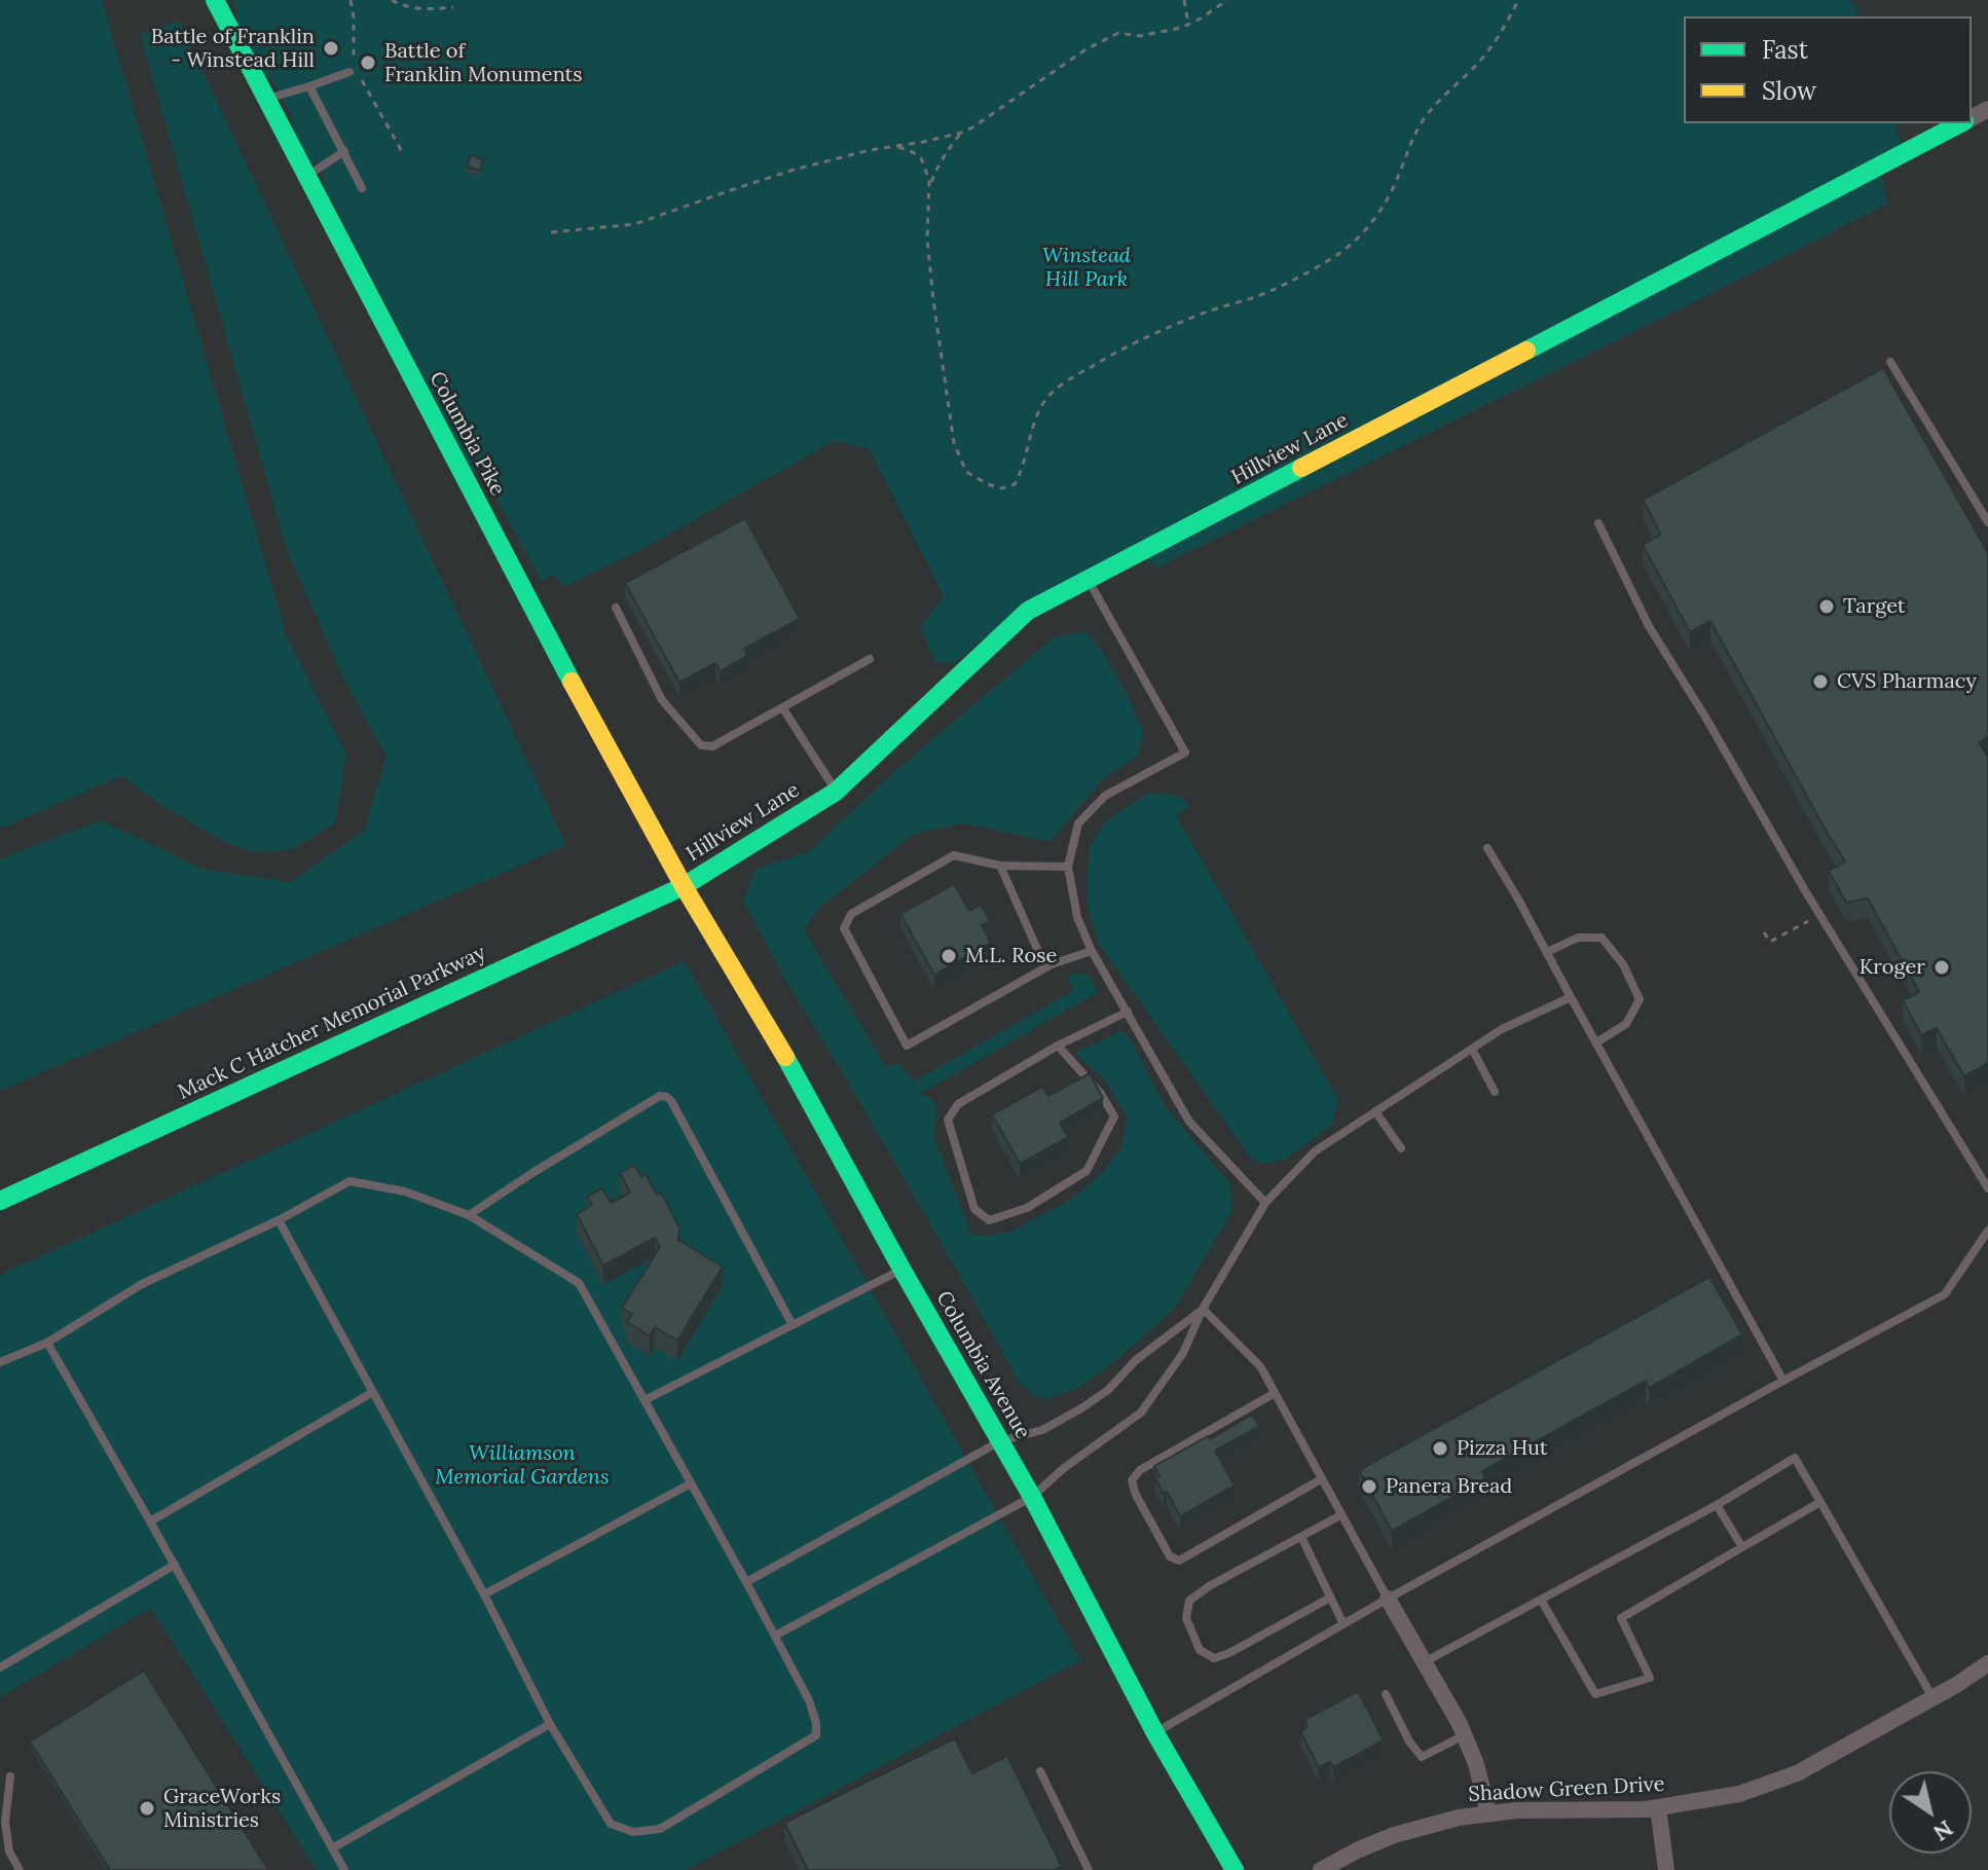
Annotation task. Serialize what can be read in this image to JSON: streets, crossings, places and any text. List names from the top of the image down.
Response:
{
  "streets": {
    "main road": [
      "Columbia Pike",
      "Hillview Lane",
      "Mack C Hatcher Memorial Parkway",
      "Columbia Avenue"
    ],
    "street": ["Shadow Green Drive"]
  },
  "crossings": [
    ["Columbia Pike", "Hillview Lane"],
    ["Columbia Pike", "Mack C Hatcher Memorial Parkway"],
    ["Columbia Pike", "Columbia Avenue"],
    ["Hillview Lane", "Mack C Hatcher Memorial Parkway"],
    ["Hillview Lane", "Columbia Avenue"],
    ["Mack C Hatcher Memorial Parkway", "Columbia Avenue"]
  ],
  "parks": ["Winstead Hill Park", "Williamson Memorial Gardens"],
  "places": [
    "Battle of Franklin - Winstead Hill",
    "Battle of Franklin Monuments",
    "Target",
    "CVS Pharmacy",
    "M.L. Rose",
    "Kroger",
    "Pizza Hut",
    "Panera Bread",
    "GraceWorks Ministries"
  ],
  "legend": ["Fast", "Slow"],
  "north": "bottom right"
}
